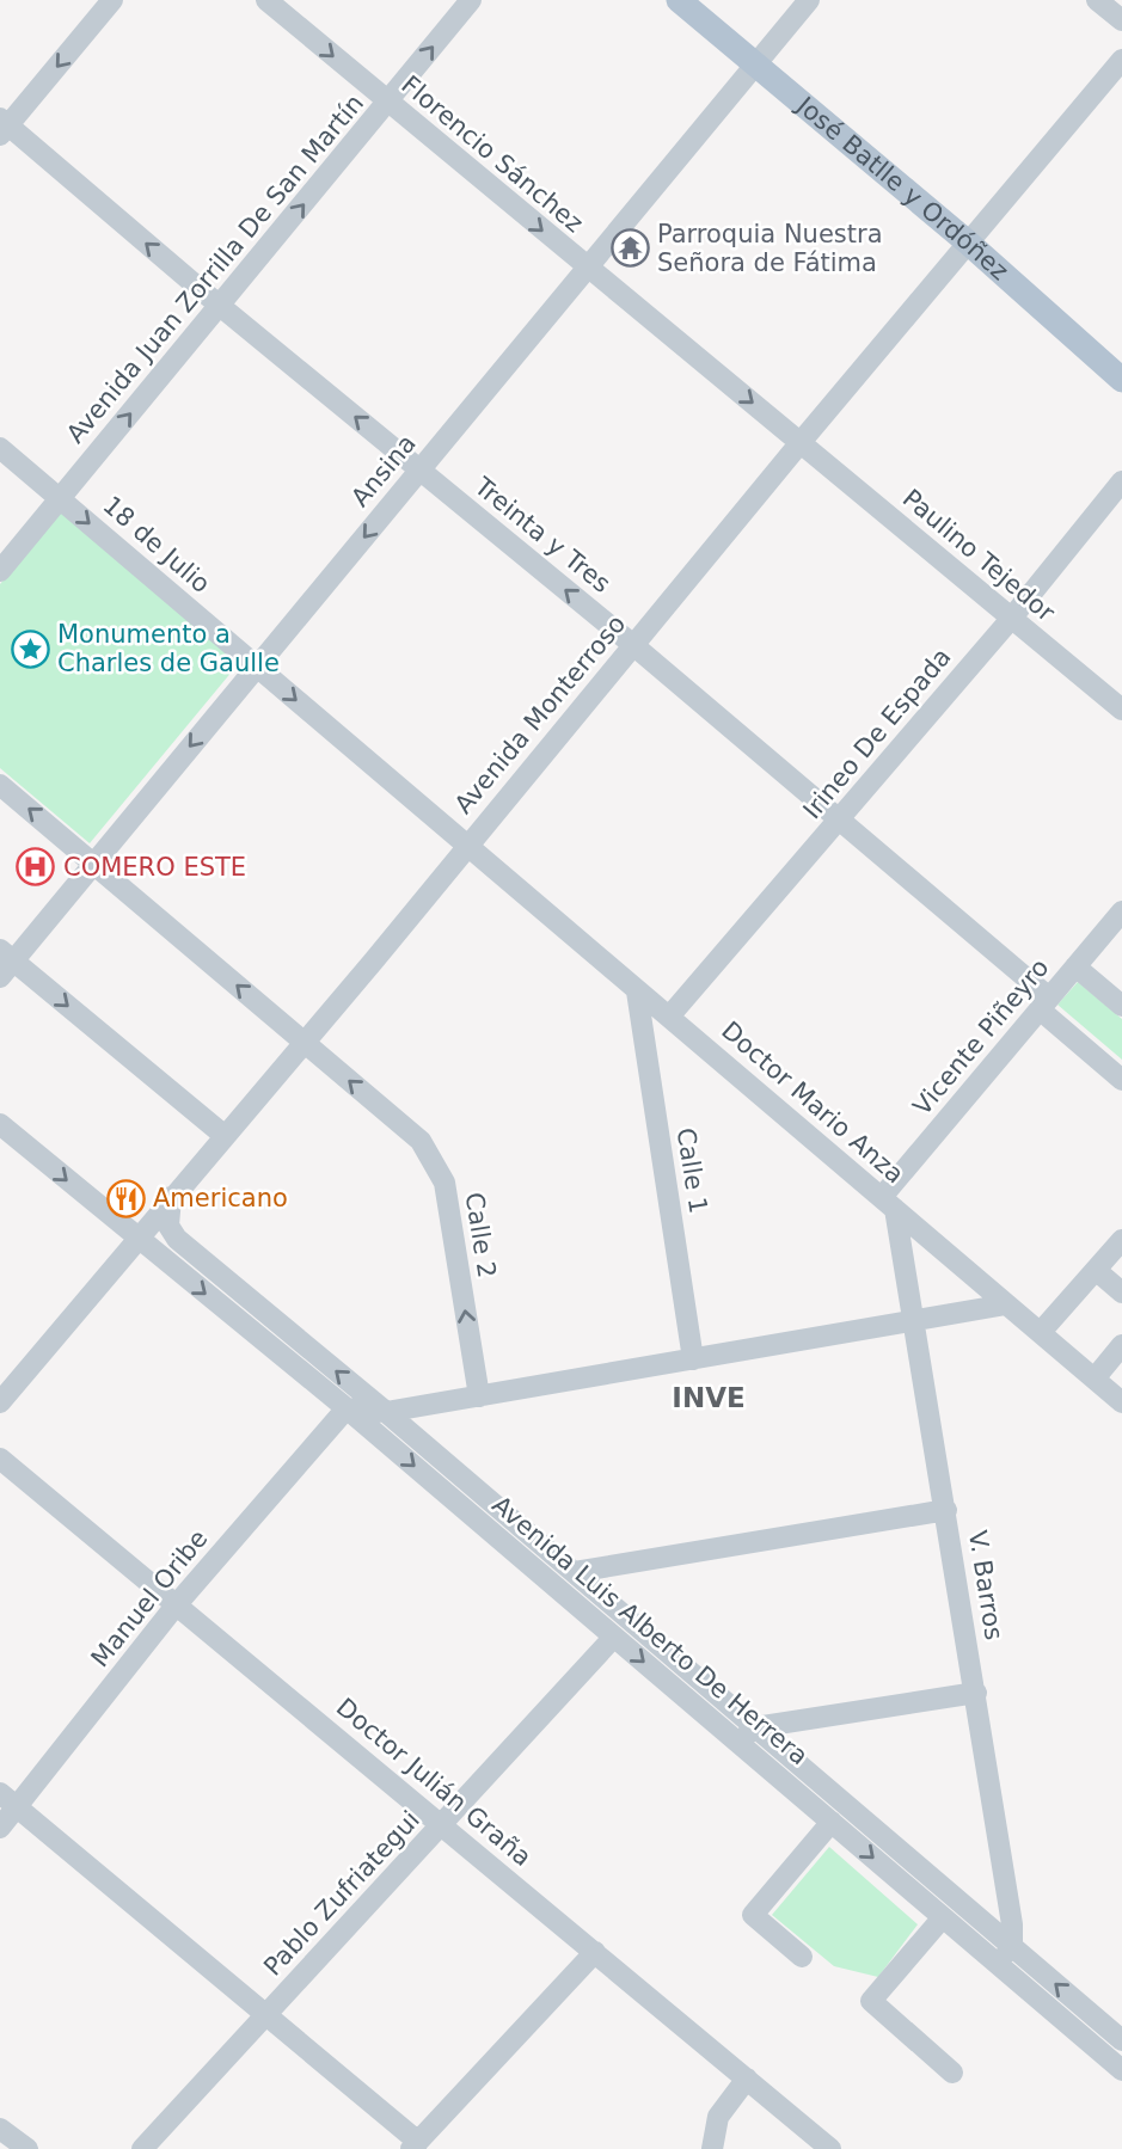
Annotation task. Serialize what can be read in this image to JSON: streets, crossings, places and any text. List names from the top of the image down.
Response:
{
  "streets": {
    "main road": ["José Batlle y Ordóñez"],
    "street": [
      "Florencio Sánchez",
      "Avenida Juan Zorrilla De San Martín",
      "Ansina",
      "Treinta y Tres",
      "18 de Julio",
      "Paulino Tejedor",
      "Avenida Monterroso",
      "Irineo De Espada",
      "Vicente Piñeyro",
      "Doctor Mario Anza",
      "Calle 1",
      "Calle 2",
      "V. Barros",
      "Manuel Oribe",
      "Avenida Luis Alberto De Herrera",
      "Doctor Julián Graña",
      "Pablo Zufriategui"
    ]
  },
  "crossings": [
    ["Florencio Sánchez", "Avenida Juan Zorrilla De San Martín"],
    ["Florencio Sánchez", "Ansina"],
    ["Florencio Sánchez", "Paulino Tejedor"],
    ["Florencio Sánchez", "Avenida Monterroso"],
    ["José Batlle y Ordóñez", "Ansina"],
    ["José Batlle y Ordóñez", "Avenida Monterroso"],
    ["Avenida Juan Zorrilla De San Martín", "Treinta y Tres"],
    ["Avenida Juan Zorrilla De San Martín", "18 de Julio"],
    ["Ansina", "Treinta y Tres"],
    ["Ansina", "18 de Julio"],
    ["Ansina", "Calle 2"],
    ["Treinta y Tres", "Avenida Monterroso"],
    ["Treinta y Tres", "Irineo De Espada"],
    ["Treinta y Tres", "Vicente Piñeyro"],
    ["18 de Julio", "Avenida Monterroso"],
    ["18 de Julio", "Doctor Mario Anza"],
    ["Paulino Tejedor", "Avenida Monterroso"],
    ["Paulino Tejedor", "Irineo De Espada"],
    ["Avenida Monterroso", "Doctor Mario Anza"],
    ["Avenida Monterroso", "Calle 2"],
    ["Avenida Monterroso", "Avenida Luis Alberto De Herrera"],
    ["Irineo De Espada", "Doctor Mario Anza"],
    ["Vicente Piñeyro", "Doctor Mario Anza"],
    ["Vicente Piñeyro", "V. Barros"],
    ["Doctor Mario Anza", "Calle 1"],
    ["Doctor Mario Anza", "V. Barros"],
    ["V. Barros", "Avenida Luis Alberto De Herrera"],
    ["Manuel Oribe", "Avenida Luis Alberto De Herrera"],
    ["Manuel Oribe", "Doctor Julián Graña"],
    ["Avenida Luis Alberto De Herrera", "Pablo Zufriategui"],
    ["Doctor Julián Graña", "Pablo Zufriategui"]
  ],
  "one_way": [
    "Florencio Sánchez",
    "Avenida Juan Zorrilla De San Martín",
    "Ansina",
    "Treinta y Tres",
    "18 de Julio"
  ],
  "districts": ["INVE"],
  "places": {
    "temple": ["Parroquia Nuestra Señora de Fátima"],
    "place": ["Monumento a Charles de Gaulle"],
    "hospital": ["COMERO ESTE"],
    "restaurant": ["Americano"]
  }
}
